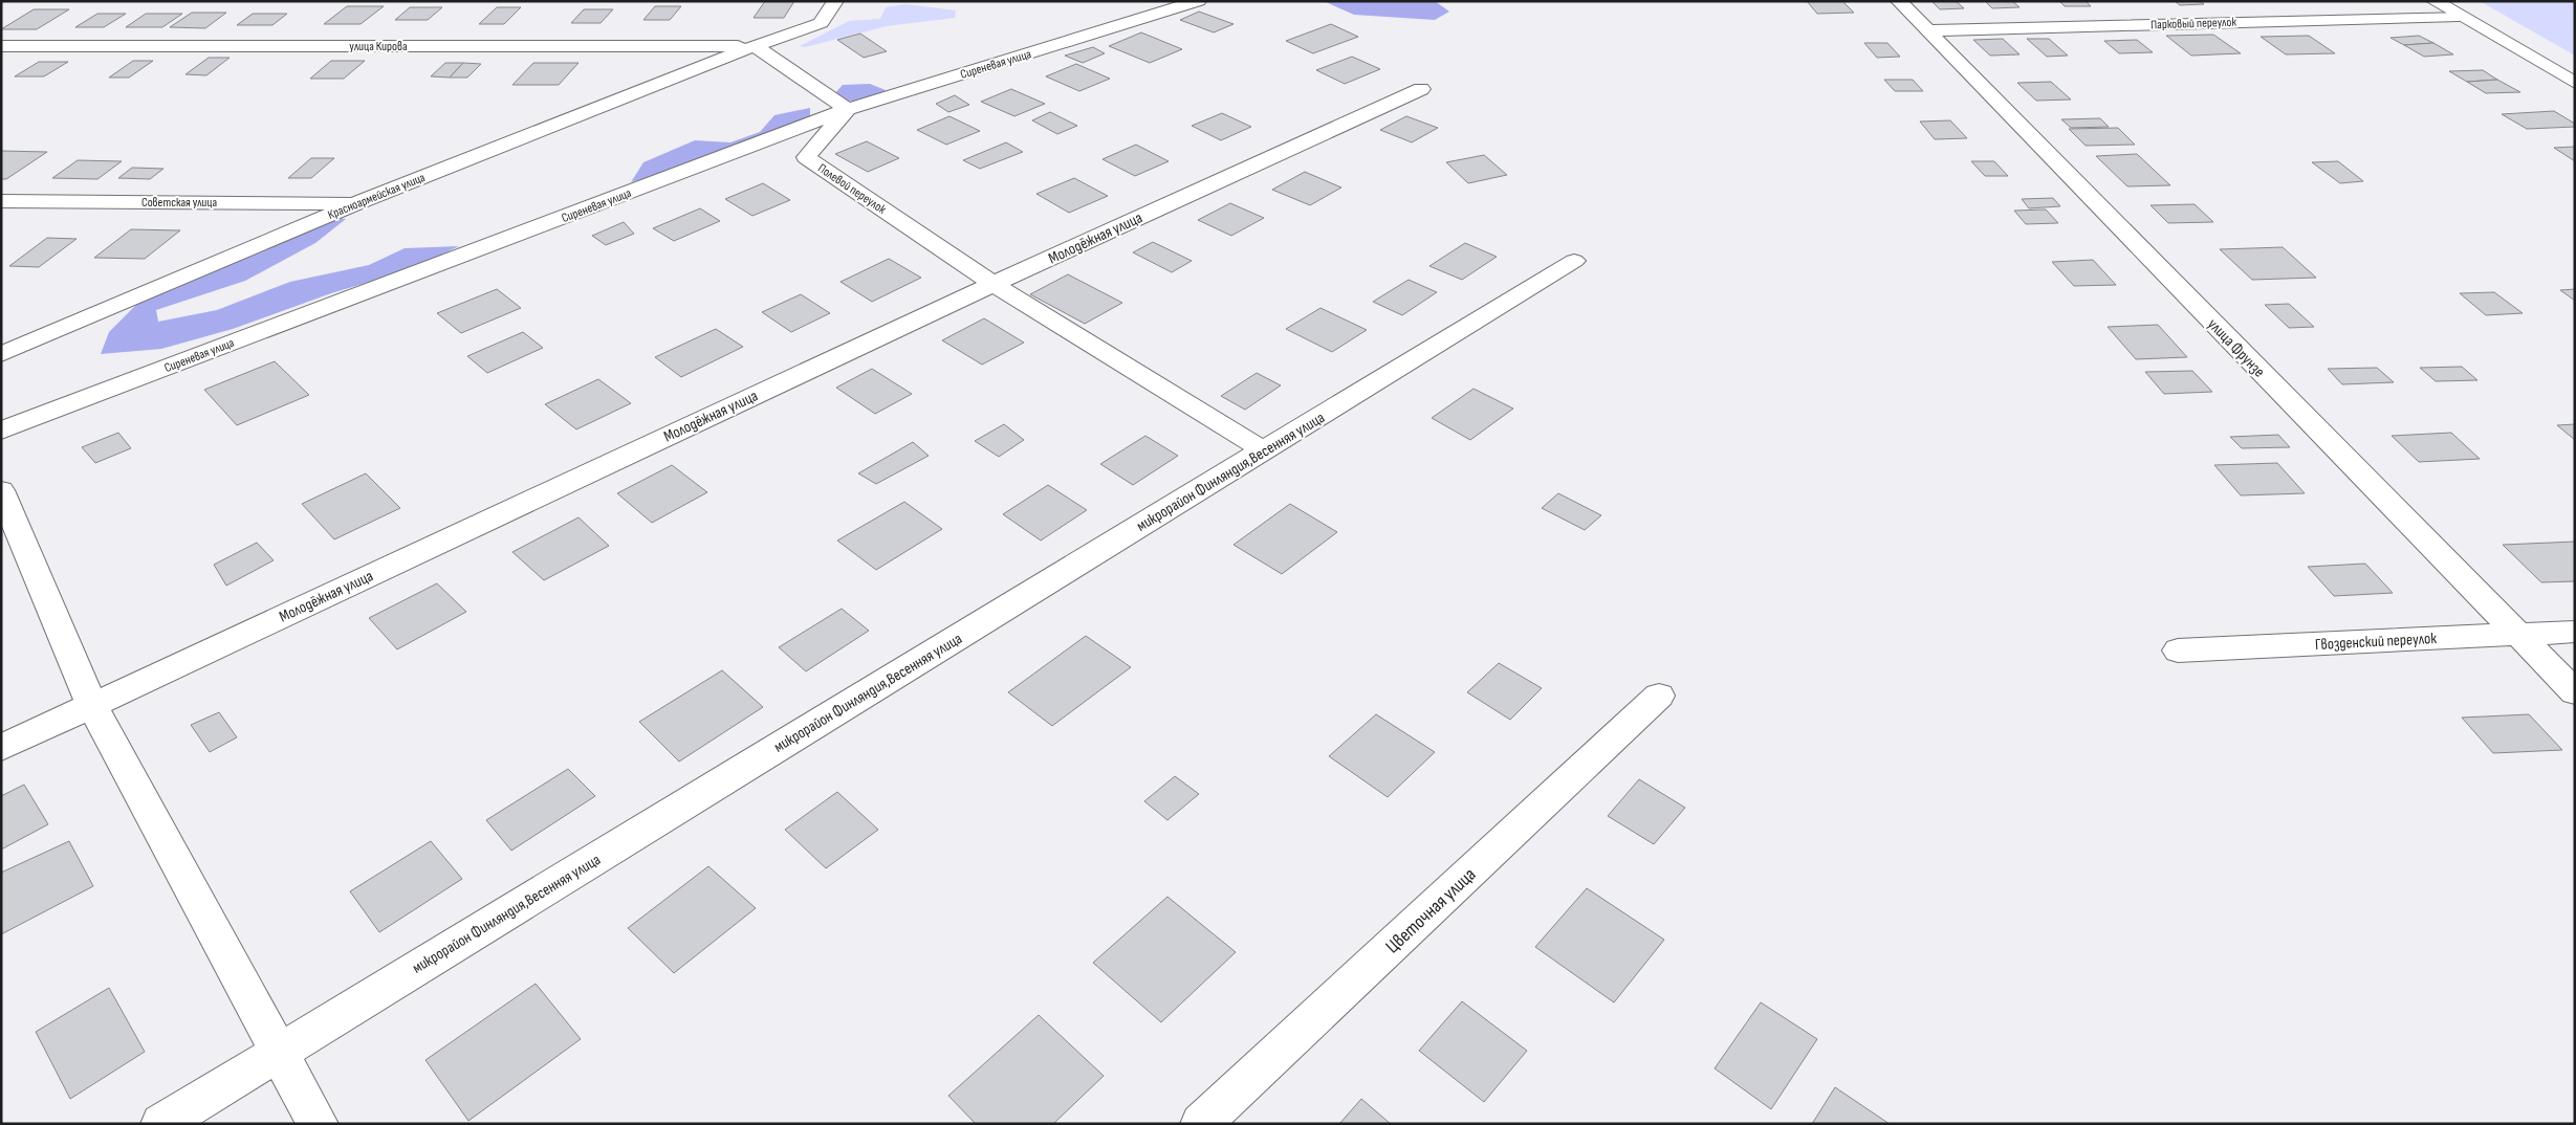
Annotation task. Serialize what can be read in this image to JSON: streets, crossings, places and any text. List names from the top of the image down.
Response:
{
  "streets": {
    "street": [
      "Парковый переулок",
      "улица Кирова",
      "Сиреневая улица",
      "Полевой переулок",
      "Красноармейская улица",
      "Советская улица",
      "Молодёжная улица",
      "улица Фрунзе",
      "микрорайон Финляндия,Весенняя улица",
      "Гвозденский переулок",
      "Цветочная улица"
    ]
  },
  "crossings": [
    ["Парковый переулок", "улица Фрунзе"],
    ["улица Кирова", "Красноармейская улица"],
    ["Сиреневая улица", "Полевой переулок"],
    ["Полевой переулок", "Молодёжная улица"],
    ["Красноармейская улица", "Советская улица"],
    ["улица Фрунзе", "Гвозденский переулок"]
  ]
}
